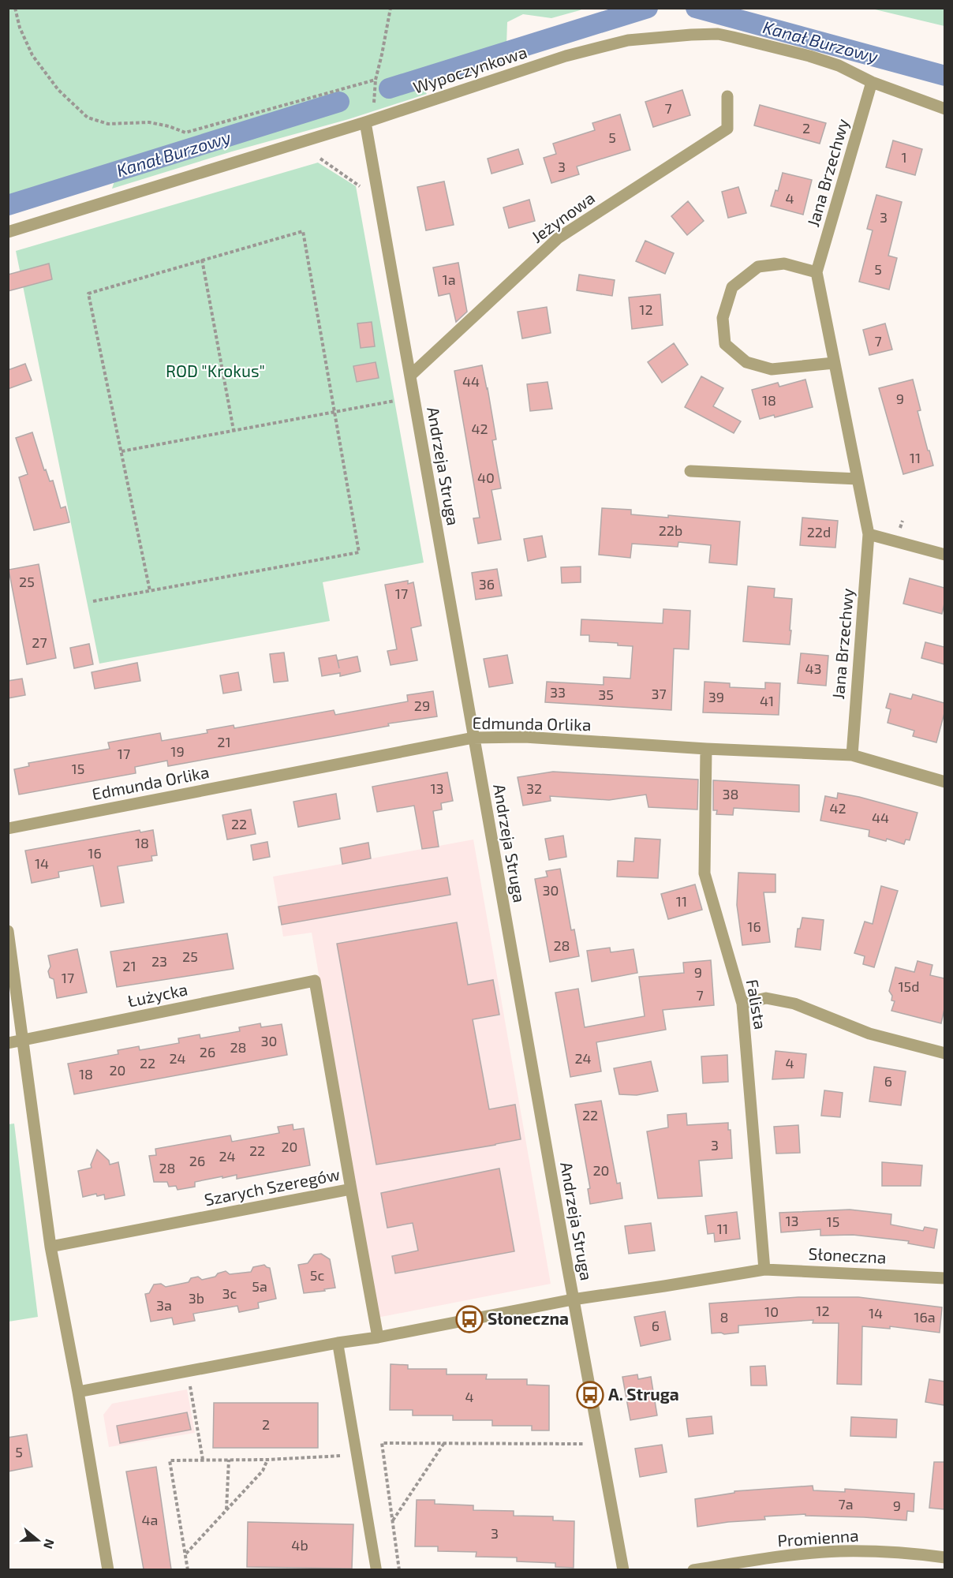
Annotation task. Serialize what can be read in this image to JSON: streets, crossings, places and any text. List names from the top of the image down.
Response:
{
  "streets": {
    "street": [
      "Wypoczynkowa",
      "Jana Brzechwy",
      "Jeżynowa",
      "Andrzeja Struga",
      "Edmunda Orlika",
      "Łużycka",
      "Falista",
      "Szarych Szeregów",
      "Słoneczna",
      "Promienna"
    ]
  },
  "crossings": [
    ["Wypoczynkowa", "Jana Brzechwy"],
    ["Wypoczynkowa", "Andrzeja Struga"],
    ["Jana Brzechwy", "Edmunda Orlika"],
    ["Jeżynowa", "Andrzeja Struga"],
    ["Andrzeja Struga", "Edmunda Orlika"],
    ["Andrzeja Struga", "Słoneczna"],
    ["Edmunda Orlika", "Falista"],
    ["Łużycka", "Szarych Szeregów"],
    ["Falista", "Słoneczna"],
    ["Szarych Szeregów", "Słoneczna"]
  ],
  "water": ["Kanał Burzowy"],
  "parks": ["ROD \"Krokus\""],
  "places": {
    "bus stop": ["Słoneczna", "A. Struga"]
  },
  "house_numbers": [
    "7",
    "2",
    "5",
    "1",
    "3",
    "4",
    "3",
    "5",
    "1a",
    "12",
    "7",
    "44",
    "9",
    "18",
    "42",
    "11",
    "40",
    "22b",
    "22d",
    "25",
    "36",
    "17",
    "27",
    "43",
    "33",
    "37",
    "35",
    "39",
    "41",
    "29",
    "21",
    "19",
    "17",
    "15",
    "13",
    "32",
    "38",
    "42",
    "44",
    "22",
    "18",
    "16",
    "14",
    "30",
    "11",
    "16",
    "28",
    "25",
    "23",
    "21",
    "9",
    "17",
    "15d",
    "7",
    "30",
    "28",
    "26",
    "24",
    "24",
    "22",
    "4",
    "20",
    "18",
    "6",
    "22",
    "3",
    "20",
    "22",
    "24",
    "26",
    "28",
    "20",
    "13",
    "15",
    "11",
    "5c",
    "5a",
    "3c",
    "3b",
    "3a",
    "12",
    "10",
    "14",
    "8",
    "16a",
    "6",
    "4",
    "2",
    "5",
    "7a",
    "9",
    "4a",
    "3",
    "4b"
  ],
  "north": "right"
}
